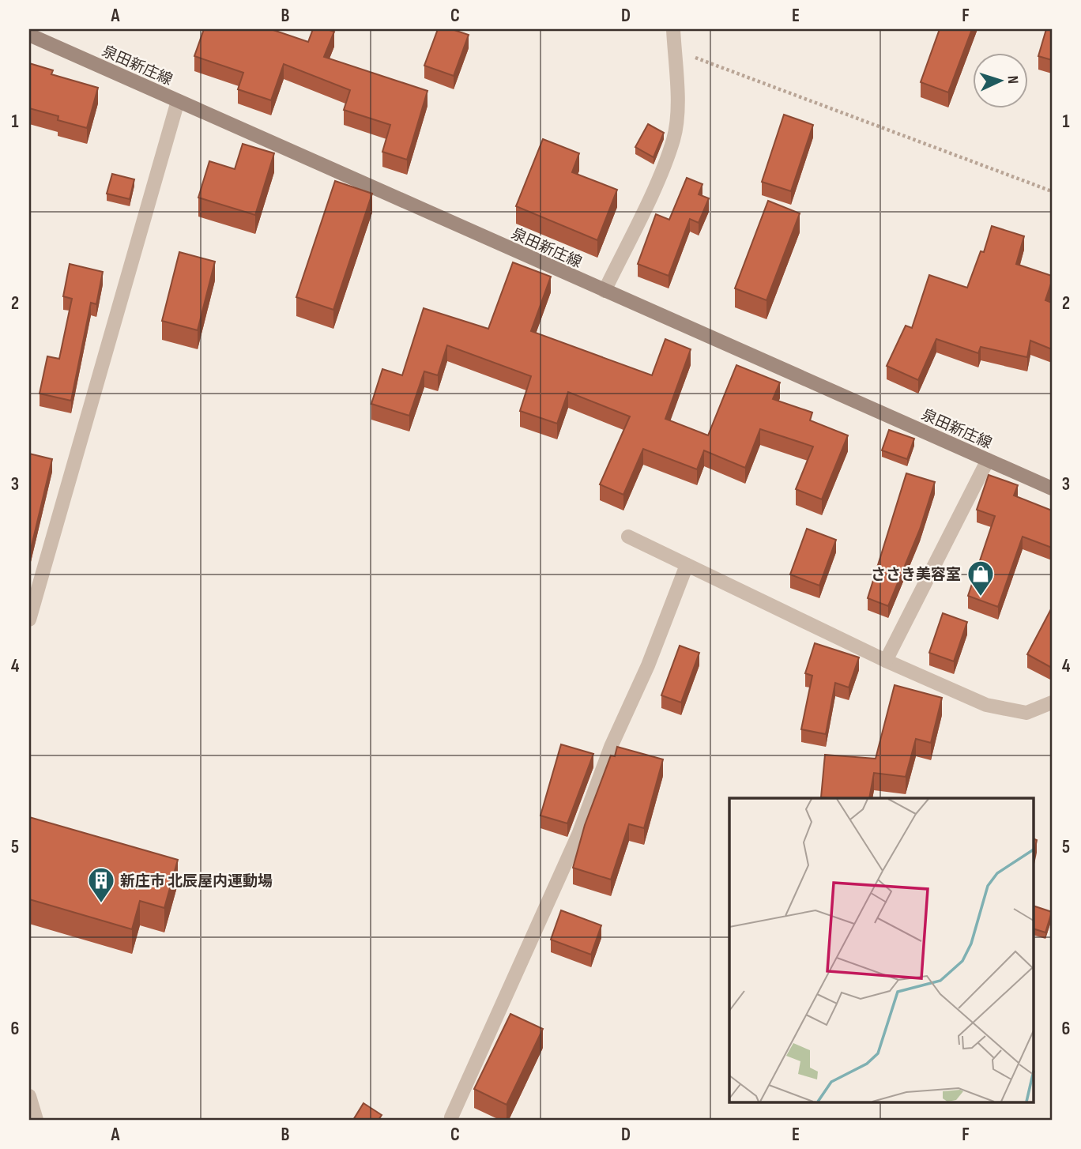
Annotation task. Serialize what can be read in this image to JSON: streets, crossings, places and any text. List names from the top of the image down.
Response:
{
  "streets": {
    "main road": ["泉田新庄線"]
  },
  "places": {
    "shop": ["ささき美容室"],
    "building": ["新庄市 北辰屋内運動場"]
  },
  "north": "right",
  "grid": {
    "columns": [
      "A",
      "B",
      "C",
      "D",
      "E",
      "F"
    ],
    "rows": [
      "1",
      "2",
      "3",
      "4",
      "5",
      "6"
    ]
  }
}
